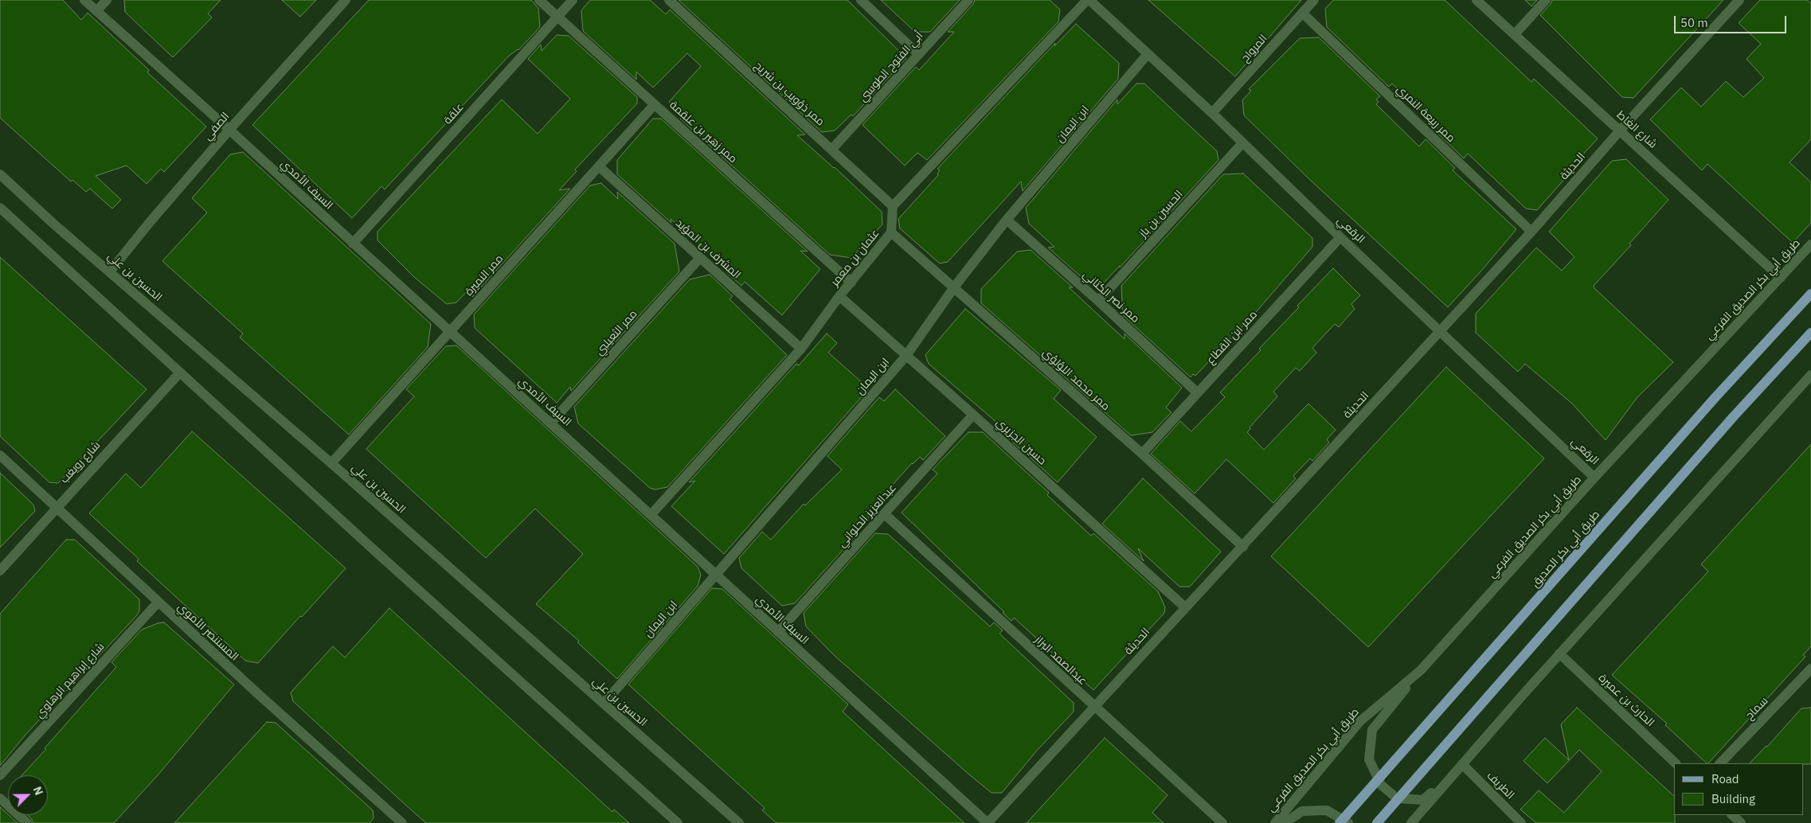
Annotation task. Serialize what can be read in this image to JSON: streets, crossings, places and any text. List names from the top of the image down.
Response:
{
  "streets": {
    "main road": ["طريق أبي بكر الصديق"],
    "street": [
      "المرواح",
      "أبي الفتوح الطوسي",
      "ممر ذؤويب بن شريح",
      "علقة",
      "ممر ربيعة النمري",
      "ابن اليمان",
      "الصفي",
      "شارع الغاط",
      "ممر زهير بن علقمة",
      "الحديثة",
      "السيف الأمدي",
      "الحسين بن باز",
      "الرقعي",
      "المشرف بن المؤيد",
      "عثمان بن معمر",
      "ممر النميرة",
      "الحسين بن علي",
      "طريق أبي بكر الصديق الفرعي",
      "ممر نصر الكتاني",
      "ممر الثعيلبي",
      "ممر ابن القطاع",
      "ممر محمد اللؤلؤي",
      "حسين الجزيري",
      "شارع رويغب",
      "عبدالعزيز الحلواني",
      "المستنصر الأموي",
      "عبدالصمد البزاز",
      "شارع إبراهيم الرهاوي",
      "الحارث بن عميرة",
      "سماح",
      "الطريف"
    ]
  },
  "crossings": [
    ["المرواح", "ممر ربيعة النمري"],
    ["المرواح", "الرقعي"],
    ["أبي الفتوح الطوسي", "ممر ذؤويب بن شريح"],
    ["ممر ذؤويب بن شريح", "عثمان بن معمر"],
    ["علقة", "ممر زهير بن علقمة"],
    ["علقة", "السيف الأمدي"],
    ["ممر ربيعة النمري", "الحديثة"],
    ["ابن اليمان", "السيف الأمدي"],
    ["ابن اليمان", "الرقعي"],
    ["ابن اليمان", "الحسين بن علي"],
    ["ابن اليمان", "ممر نصر الكتاني"],
    ["ابن اليمان", "ممر محمد اللؤلؤي"],
    ["ابن اليمان", "حسين الجزيري"],
    ["الصفي", "السيف الأمدي"],
    ["الصفي", "الحسين بن علي"],
    ["شارع الغاط", "الحديثة"],
    ["شارع الغاط", "طريق أبي بكر الصديق الفرعي"],
    ["ممر زهير بن علقمة", "عثمان بن معمر"],
    ["ممر زهير بن علقمة", "ممر النميرة"],
    ["الحديثة", "السيف الأمدي"],
    ["الحديثة", "الرقعي"],
    ["الحديثة", "ممر محمد اللؤلؤي"],
    ["الحديثة", "حسين الجزيري"],
    ["الحديثة", "عبدالصمد البزاز"],
    ["السيف الأمدي", "عثمان بن معمر"],
    ["السيف الأمدي", "ممر النميرة"],
    ["السيف الأمدي", "ممر الثعيلبي"],
    ["السيف الأمدي", "عبدالعزيز الحلواني"],
    ["الحسين بن باز", "الرقعي"],
    ["الحسين بن باز", "ممر نصر الكتاني"],
    ["الرقعي", "طريق أبي بكر الصديق الفرعي"],
    ["الرقعي", "ممر ابن القطاع"],
    ["المشرف بن المؤيد", "عثمان بن معمر"],
    ["المشرف بن المؤيد", "ممر النميرة"],
    ["المشرف بن المؤيد", "ممر الثعيلبي"],
    ["عثمان بن معمر", "ممر محمد اللؤلؤي"],
    ["عثمان بن معمر", "حسين الجزيري"],
    ["ممر النميرة", "الحسين بن علي"],
    ["ممر نصر الكتاني", "ممر ابن القطاع"],
    ["ممر ابن القطاع", "ممر محمد اللؤلؤي"],
    ["حسين الجزيري", "عبدالعزيز الحلواني"],
    ["شارع رويغب", "المستنصر الأموي"],
    ["عبدالعزيز الحلواني", "عبدالصمد البزاز"],
    ["المستنصر الأموي", "شارع إبراهيم الرهاوي"]
  ],
  "legend": ["Road", "Building"],
  "scale_bar": "50 m",
  "north": "top right"
}
